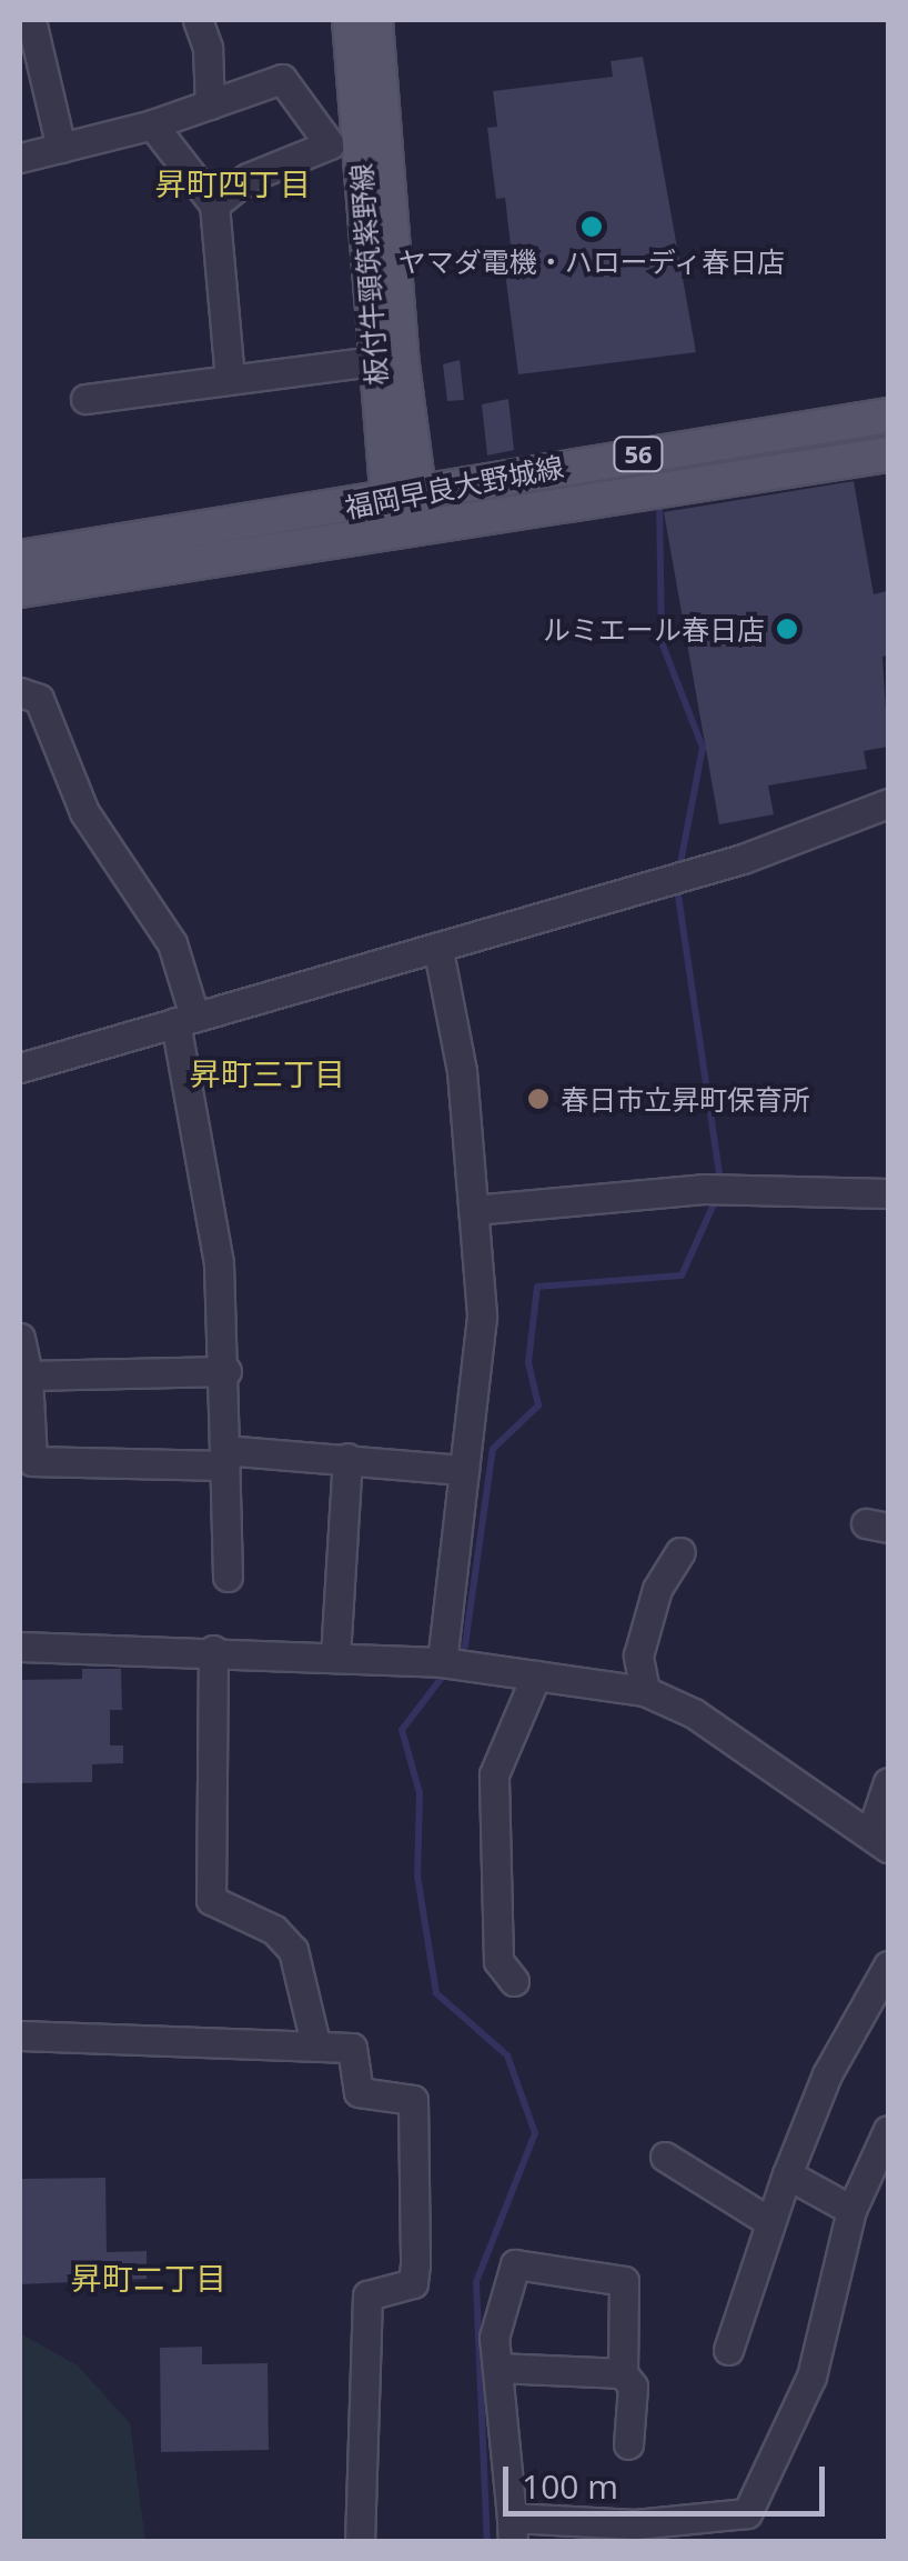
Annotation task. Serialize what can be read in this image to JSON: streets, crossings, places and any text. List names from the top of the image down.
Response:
{
  "streets": {
    "main road": ["板付牛頸筑紫野線", "56", "福岡早良大野城線"]
  },
  "crossings": [
    ["板付牛頸筑紫野線", "福岡早良大野城線"]
  ],
  "districts": ["昇町四丁目", "昇町三丁目", "昇町二丁目"],
  "places": ["ヤマダ電機・ハローディ春日店", "ルミエール春日店", "春日市立昇町保育所"],
  "scale_bar": "100 m"
}
